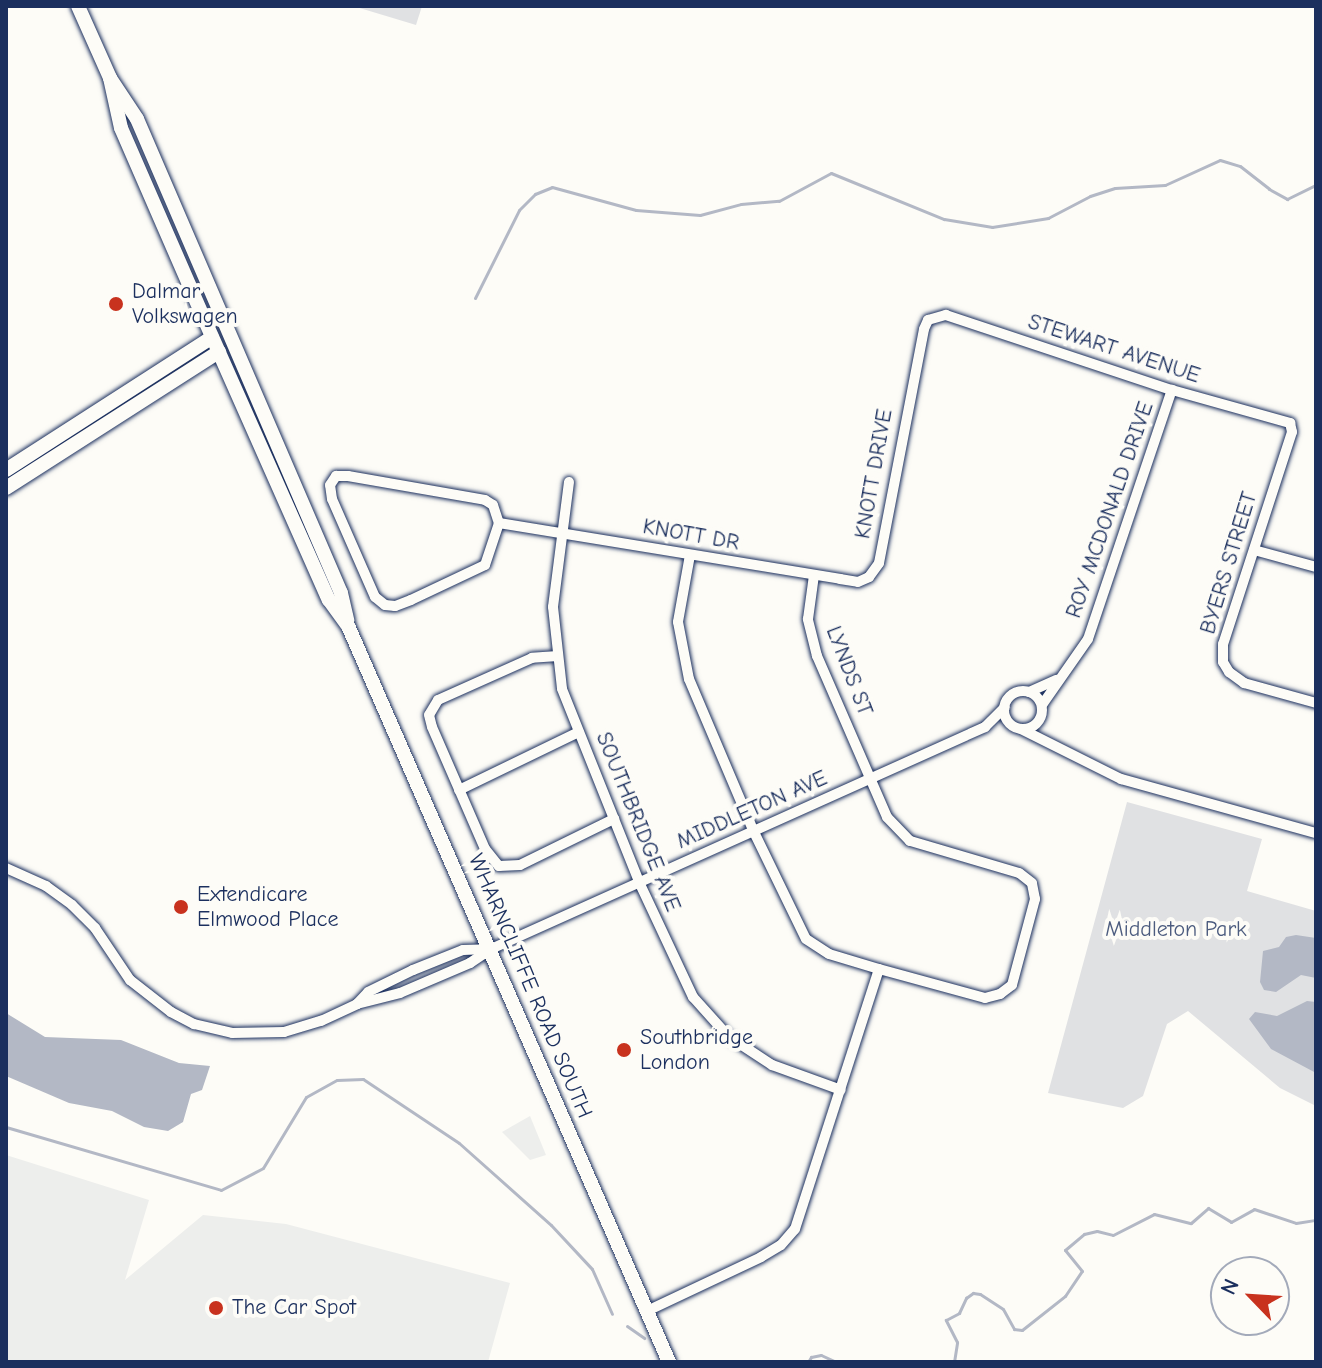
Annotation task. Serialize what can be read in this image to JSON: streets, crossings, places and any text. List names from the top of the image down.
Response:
{
  "streets": {
    "main road": ["WHARNCLIFFE ROAD SOUTH"],
    "street": [
      "STEWART AVENUE",
      "KNOTT DRIVE",
      "ROY MCDONALD DRIVE",
      "KNOTT DR",
      "BYERS STREET",
      "LYNDS ST",
      "MIDDLETON AVE",
      "SOUTHBRIDGE AVE"
    ]
  },
  "crossings": [
    ["STEWART AVENUE", "KNOTT DRIVE"],
    ["STEWART AVENUE", "ROY MCDONALD DRIVE"],
    ["STEWART AVENUE", "BYERS STREET"],
    ["KNOTT DRIVE", "KNOTT DR"],
    ["KNOTT DRIVE", "LYNDS ST"],
    ["KNOTT DR", "LYNDS ST"],
    ["KNOTT DR", "SOUTHBRIDGE AVE"],
    ["LYNDS ST", "MIDDLETON AVE"],
    ["MIDDLETON AVE", "SOUTHBRIDGE AVE"],
    ["MIDDLETON AVE", "WHARNCLIFFE ROAD SOUTH"]
  ],
  "parks": ["Middleton Park"],
  "places": [
    "Dalmar Volkswagen",
    "Extendicare Elmwood Place",
    "Southbridge London",
    "The Car Spot"
  ],
  "north": "top left"
}
